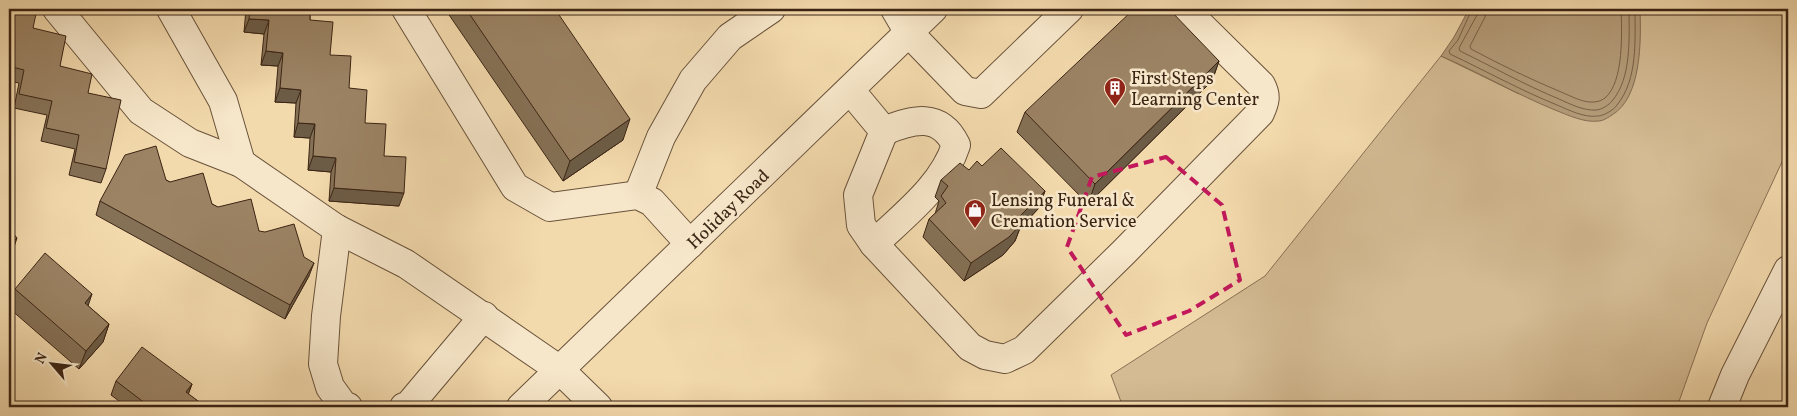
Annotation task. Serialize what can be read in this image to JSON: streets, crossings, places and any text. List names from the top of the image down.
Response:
{
  "streets": {
    "street": ["Holiday Road"]
  },
  "places": {
    "building": ["First Steps Learning Center"],
    "shop": ["Lensing Funeral & Cremation Service"]
  },
  "north": "top left"
}
